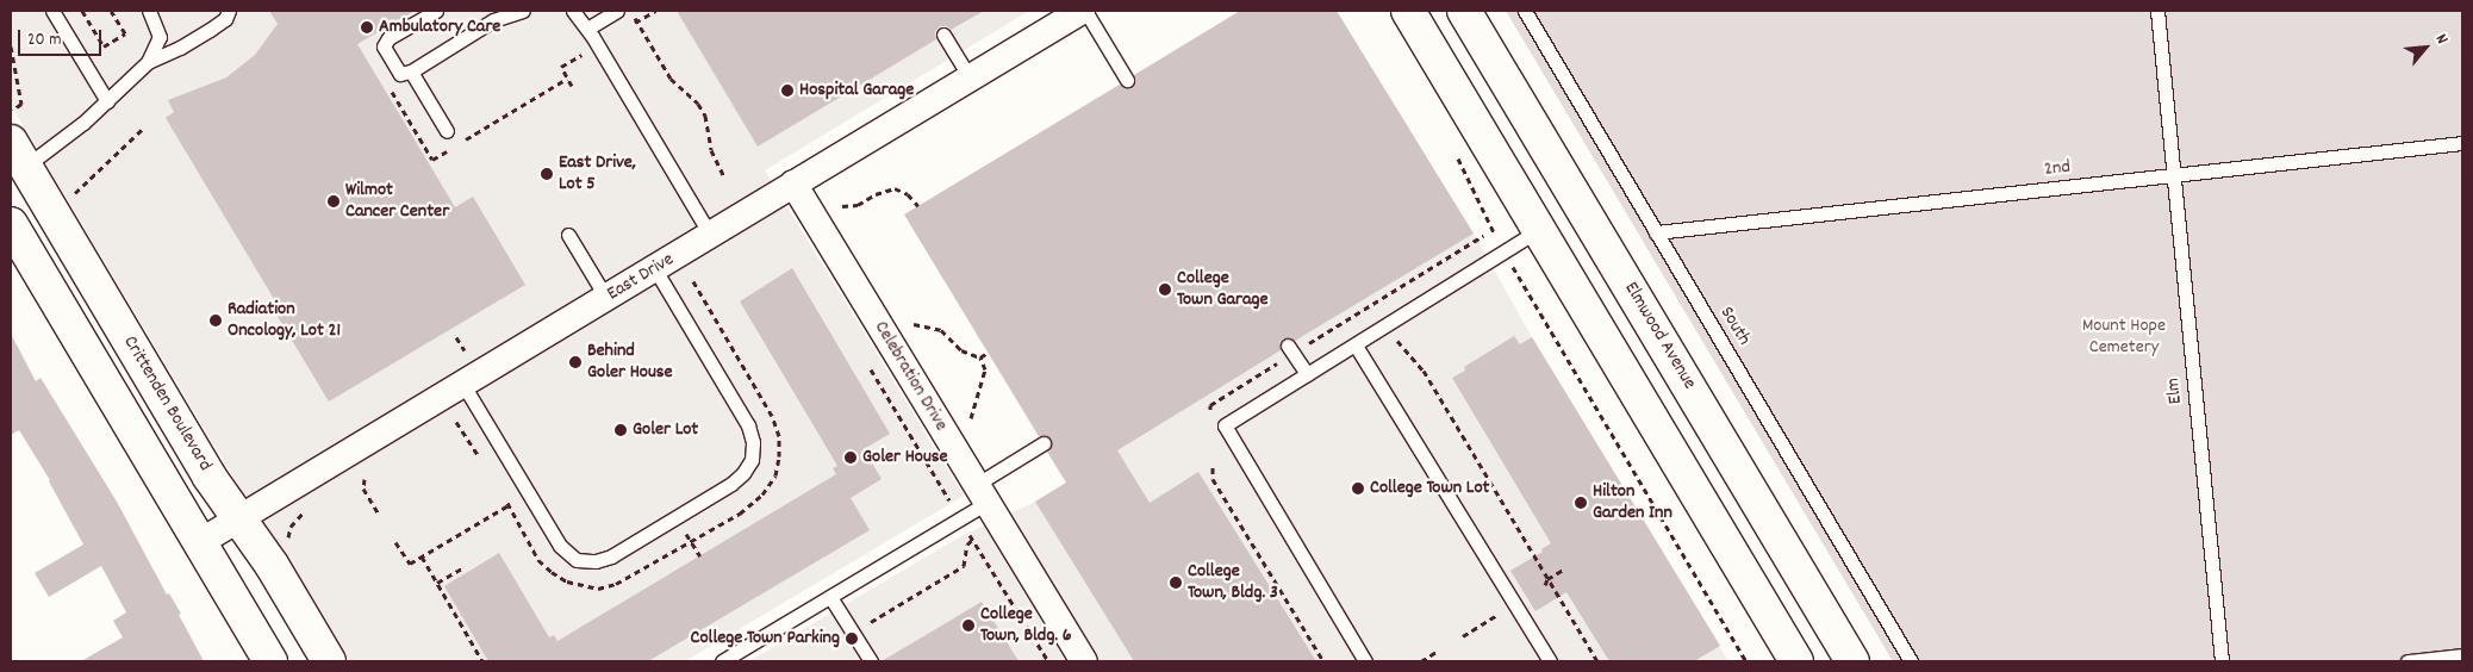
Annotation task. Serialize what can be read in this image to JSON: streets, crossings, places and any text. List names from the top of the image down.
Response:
{
  "streets": {
    "main road": ["Elmwood Avenue", "Crittenden Boulevard"],
    "street": ["East Drive", "Celebration Drive"],
    "lane": ["2nd", "South", "Elm"]
  },
  "crossings": [
    ["2nd", "South"],
    ["2nd", "Elm"],
    ["East Drive", "Celebration Drive"],
    ["East Drive", "Crittenden Boulevard"]
  ],
  "parks": ["Mount Hope Cemetery"],
  "places": [
    "Ambulatory Care",
    "Hospital Garage",
    "East Drive, Lot 5",
    "Wilmot Cancer Center",
    "College Town Garage",
    "Radiation Oncology, Lot 21",
    "Behind Goler House",
    "Goler Lot",
    "Goler House",
    "College Town Lot",
    "Hilton Garden Inn",
    "College Town, Bldg. 3",
    "College Town, Bldg. 6",
    "College Town Parking"
  ],
  "scale_bar": "20 m",
  "north": "top right"
}
